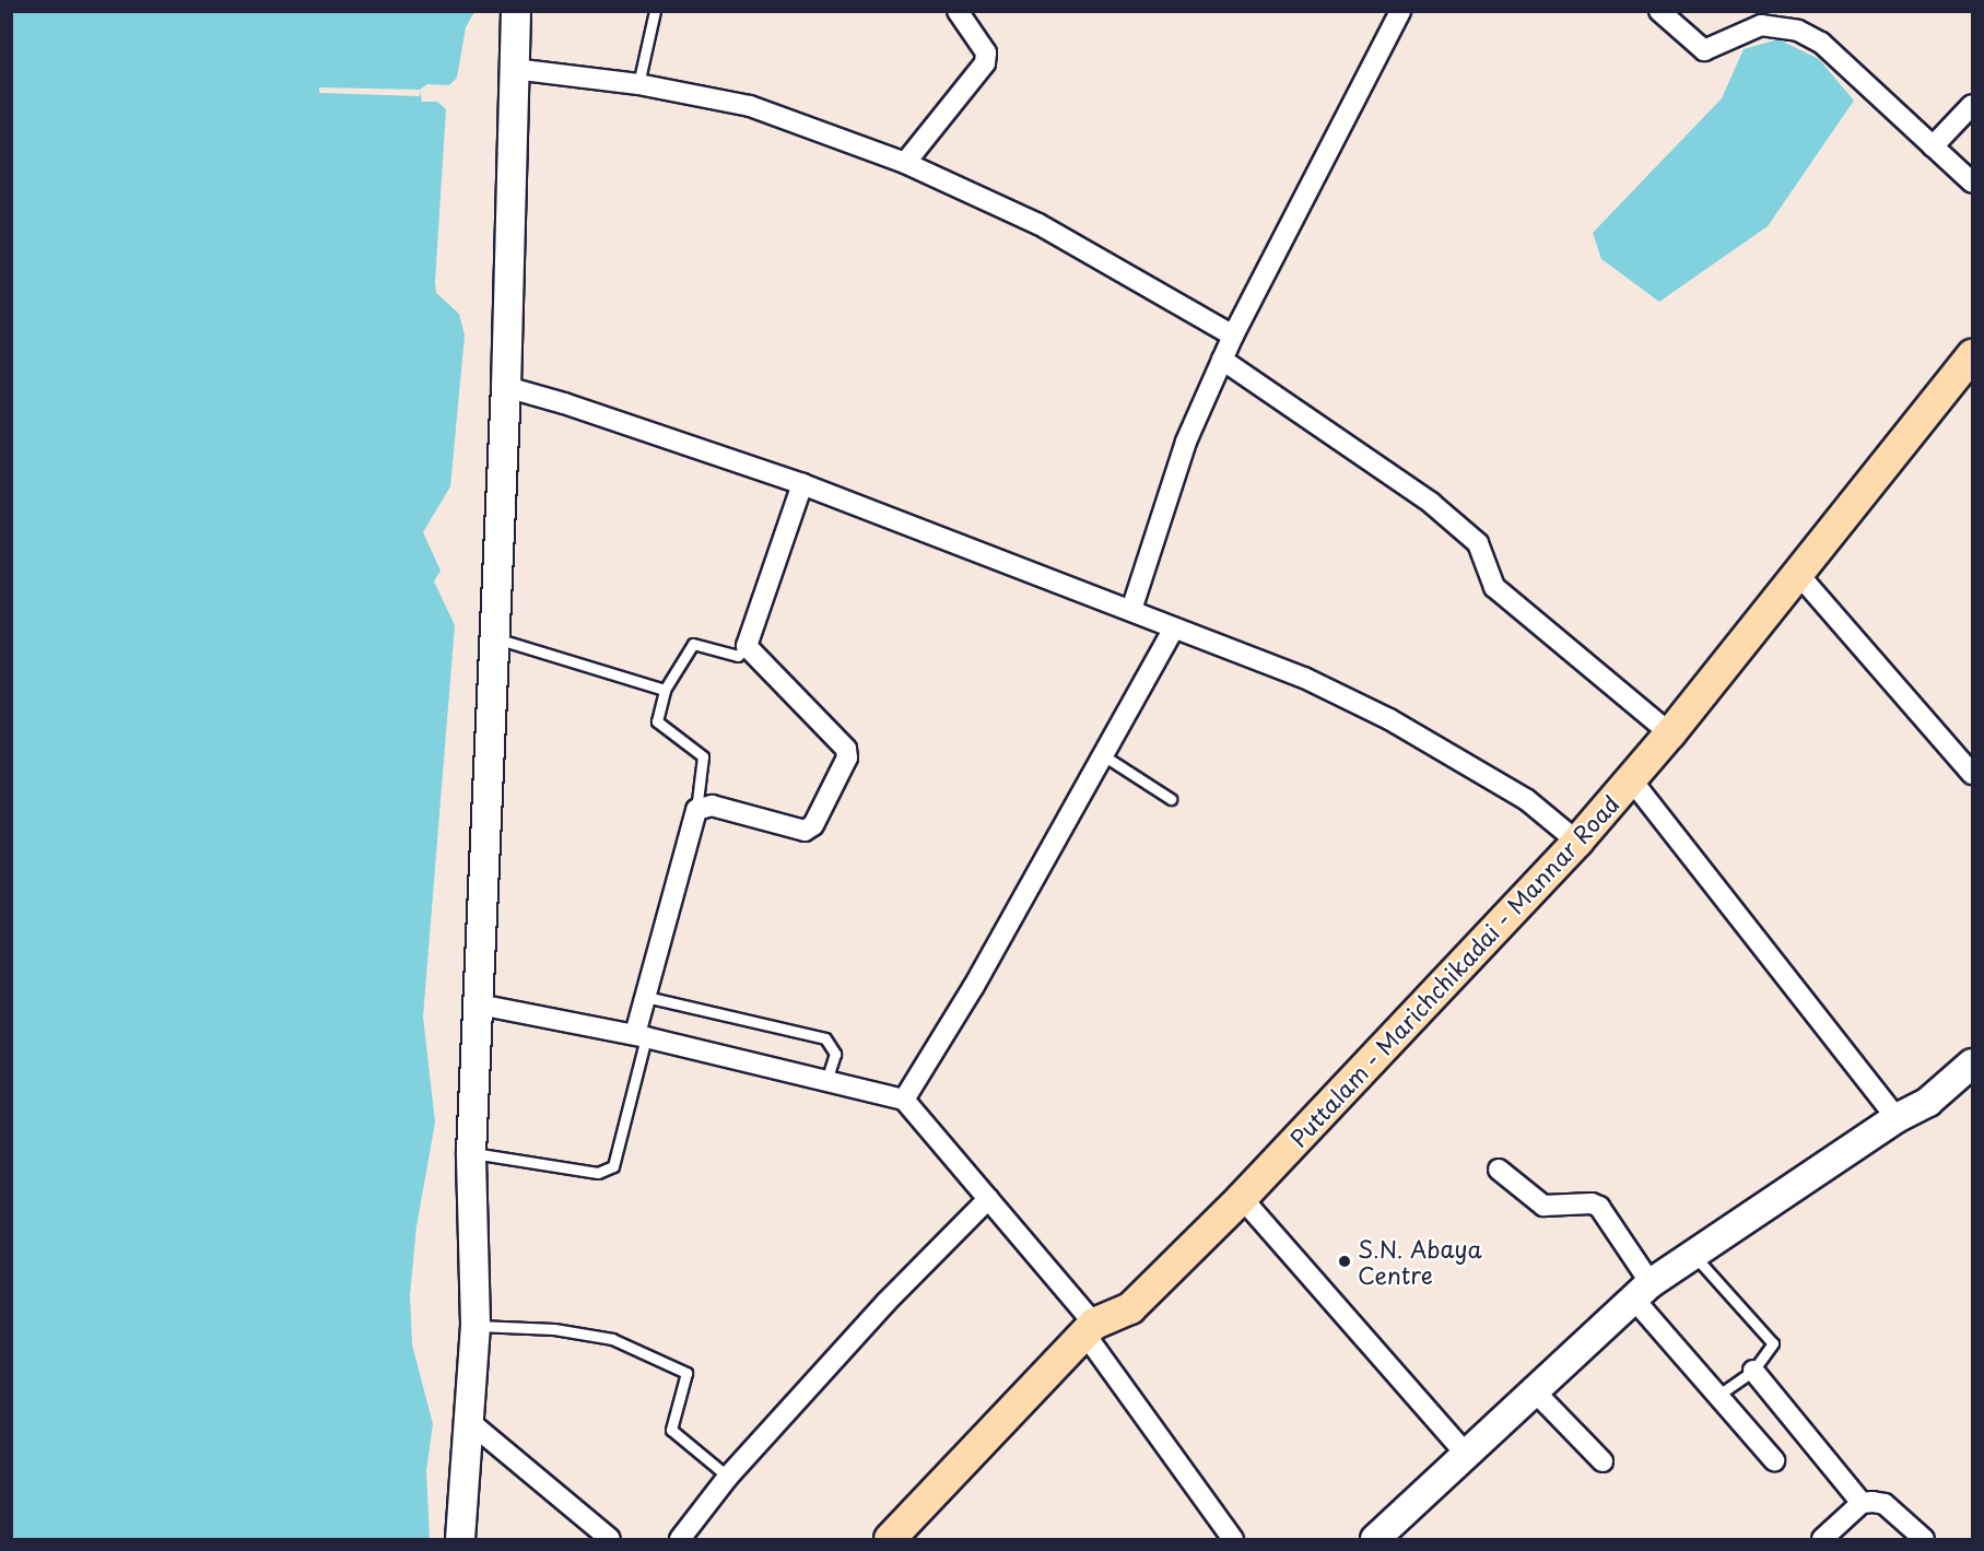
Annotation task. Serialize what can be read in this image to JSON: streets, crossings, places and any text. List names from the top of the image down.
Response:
{
  "streets": {
    "main road": ["Puttalam - Marichchikadai - Mannar Road"]
  },
  "places": ["S.N. Abaya Centre"]
}
